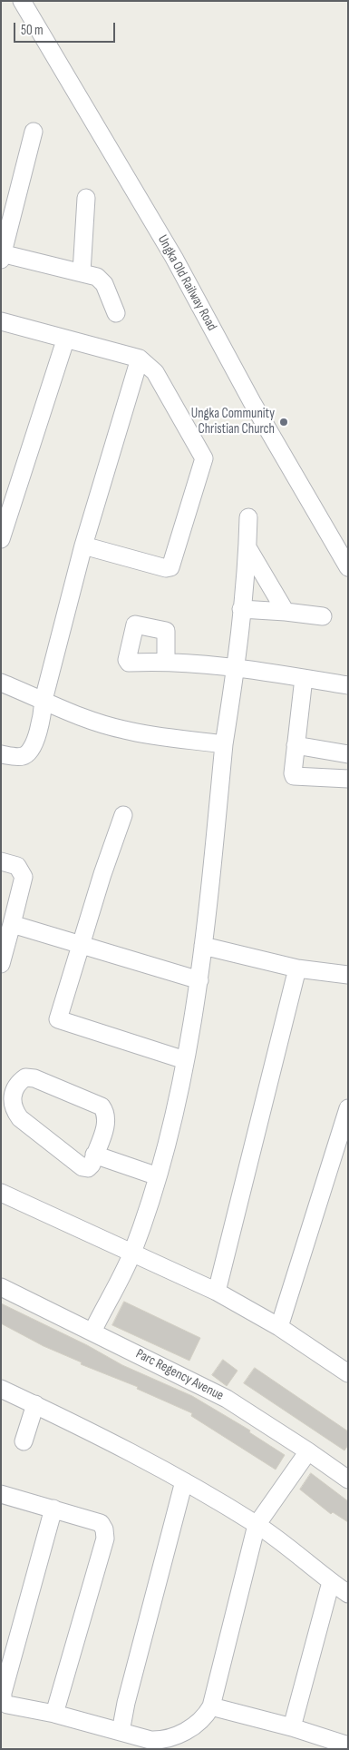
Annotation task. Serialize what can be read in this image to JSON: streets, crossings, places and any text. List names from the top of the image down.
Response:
{
  "streets": {
    "street": ["Ungka Old Railway Road", "Parc Regency Avenue"]
  },
  "places": ["Ungka Community Christian Church"],
  "scale_bar": "50 m"
}
